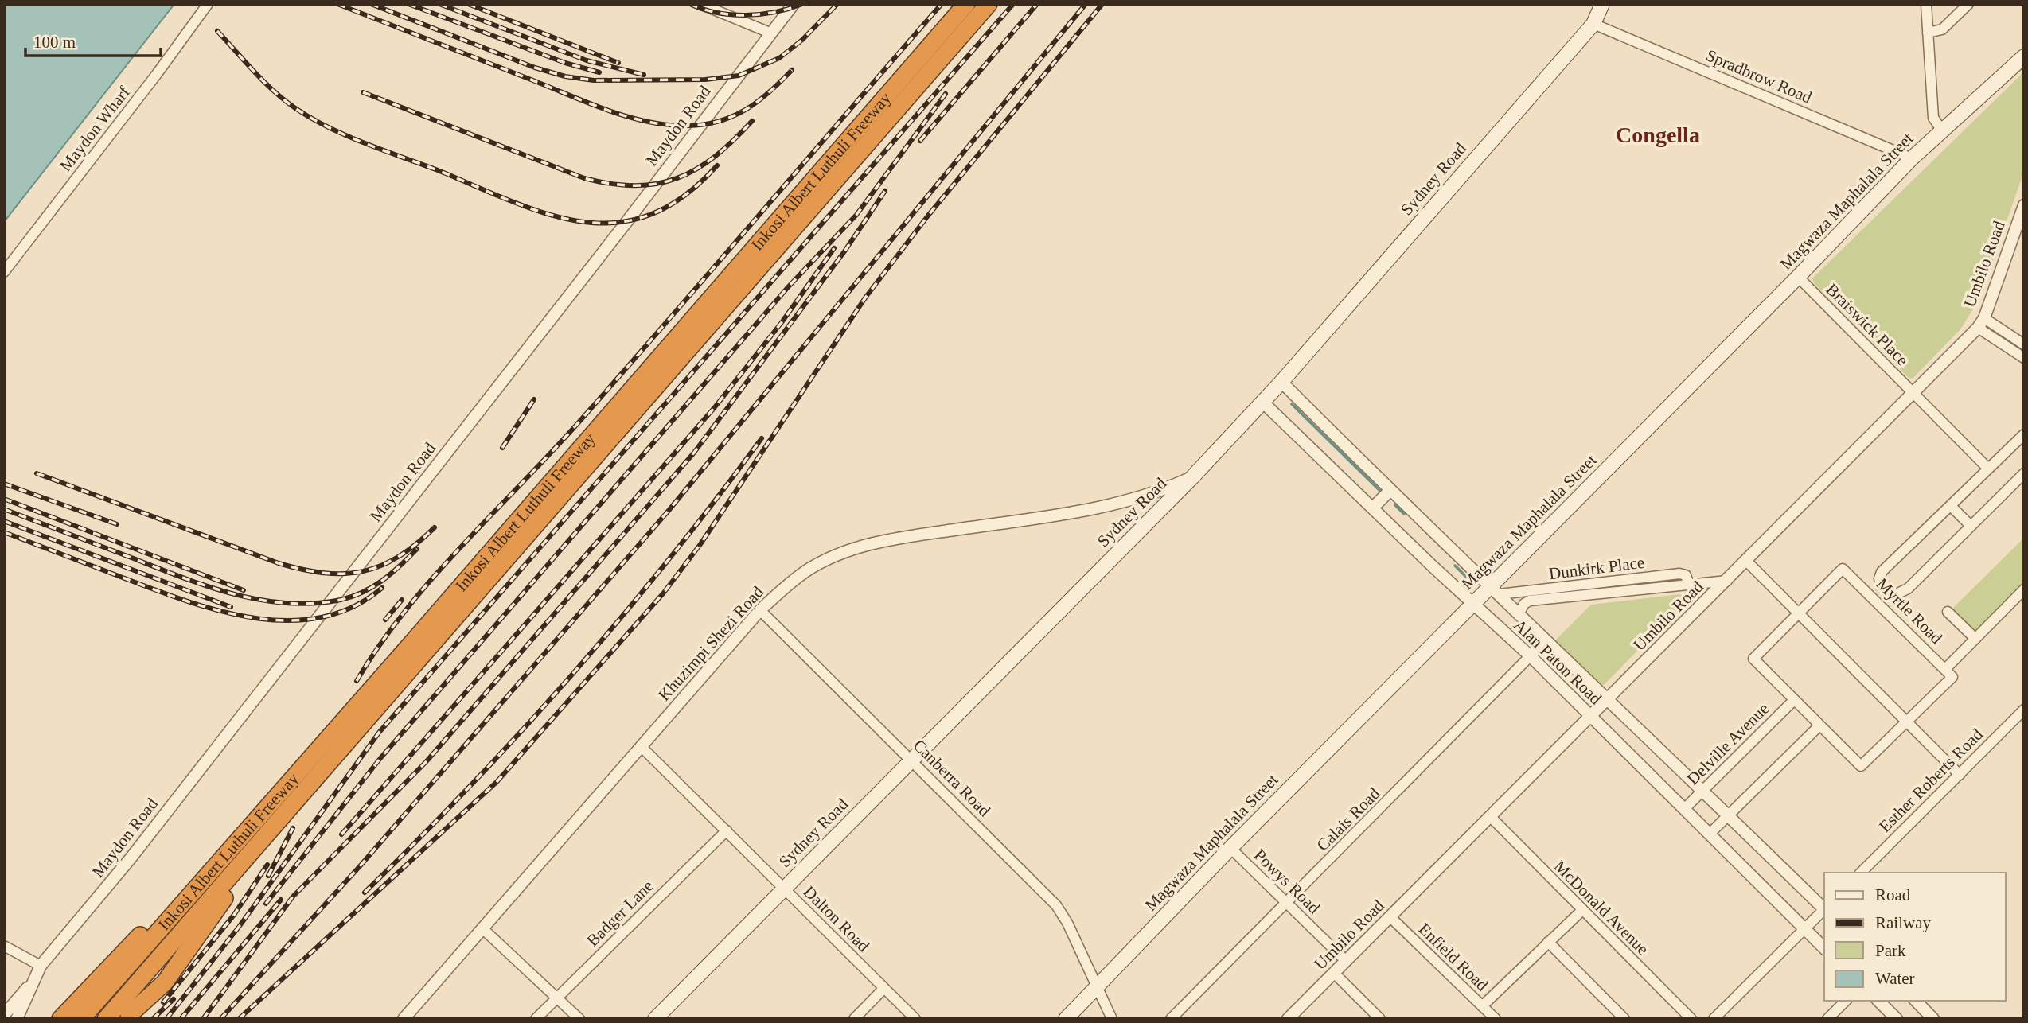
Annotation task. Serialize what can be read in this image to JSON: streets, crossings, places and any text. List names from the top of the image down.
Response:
{
  "streets": {
    "highway": ["Inkosi Albert Luthuli Freeway"],
    "main road": ["Sydney Road", "Magwaza Maphalala Street"],
    "street": [
      "Spradbrow Road",
      "Maydon Road",
      "Maydon Wharf",
      "Umbilo Road",
      "Braiswick Place",
      "Dunkirk Place",
      "Myrtle Road",
      "Khuzimpi Shezi Road",
      "Alan Paton Road",
      "Delville Avenue",
      "Canberra Road",
      "Esther Roberts Road",
      "Calais Road",
      "Powys Road",
      "McDonald Avenue",
      "Badger Lane",
      "Dalton Road",
      "Enfield Road"
    ]
  },
  "crossings": [
    ["Spradbrow Road", "Sydney Road"],
    ["Spradbrow Road", "Magwaza Maphalala Street"],
    ["Sydney Road", "Khuzimpi Shezi Road"],
    ["Sydney Road", "Alan Paton Road"],
    ["Sydney Road", "Canberra Road"],
    ["Sydney Road", "Dalton Road"],
    ["Magwaza Maphalala Street", "Braiswick Place"],
    ["Magwaza Maphalala Street", "Dunkirk Place"],
    ["Magwaza Maphalala Street", "Alan Paton Road"],
    ["Magwaza Maphalala Street", "Canberra Road"],
    ["Magwaza Maphalala Street", "Powys Road"],
    ["Umbilo Road", "Braiswick Place"],
    ["Umbilo Road", "Alan Paton Road"],
    ["Umbilo Road", "Powys Road"],
    ["Umbilo Road", "McDonald Avenue"],
    ["Umbilo Road", "Enfield Road"],
    ["Dunkirk Place", "Alan Paton Road"],
    ["Myrtle Road", "Delville Avenue"],
    ["Khuzimpi Shezi Road", "Canberra Road"],
    ["Khuzimpi Shezi Road", "Dalton Road"],
    ["Alan Paton Road", "Delville Avenue"],
    ["Alan Paton Road", "Calais Road"],
    ["Calais Road", "Powys Road"],
    ["Badger Lane", "Dalton Road"]
  ],
  "districts": ["Congella"],
  "legend": [
    "Road",
    "Railway",
    "Park",
    "Water"
  ],
  "scale_bar": "100 m"
}
